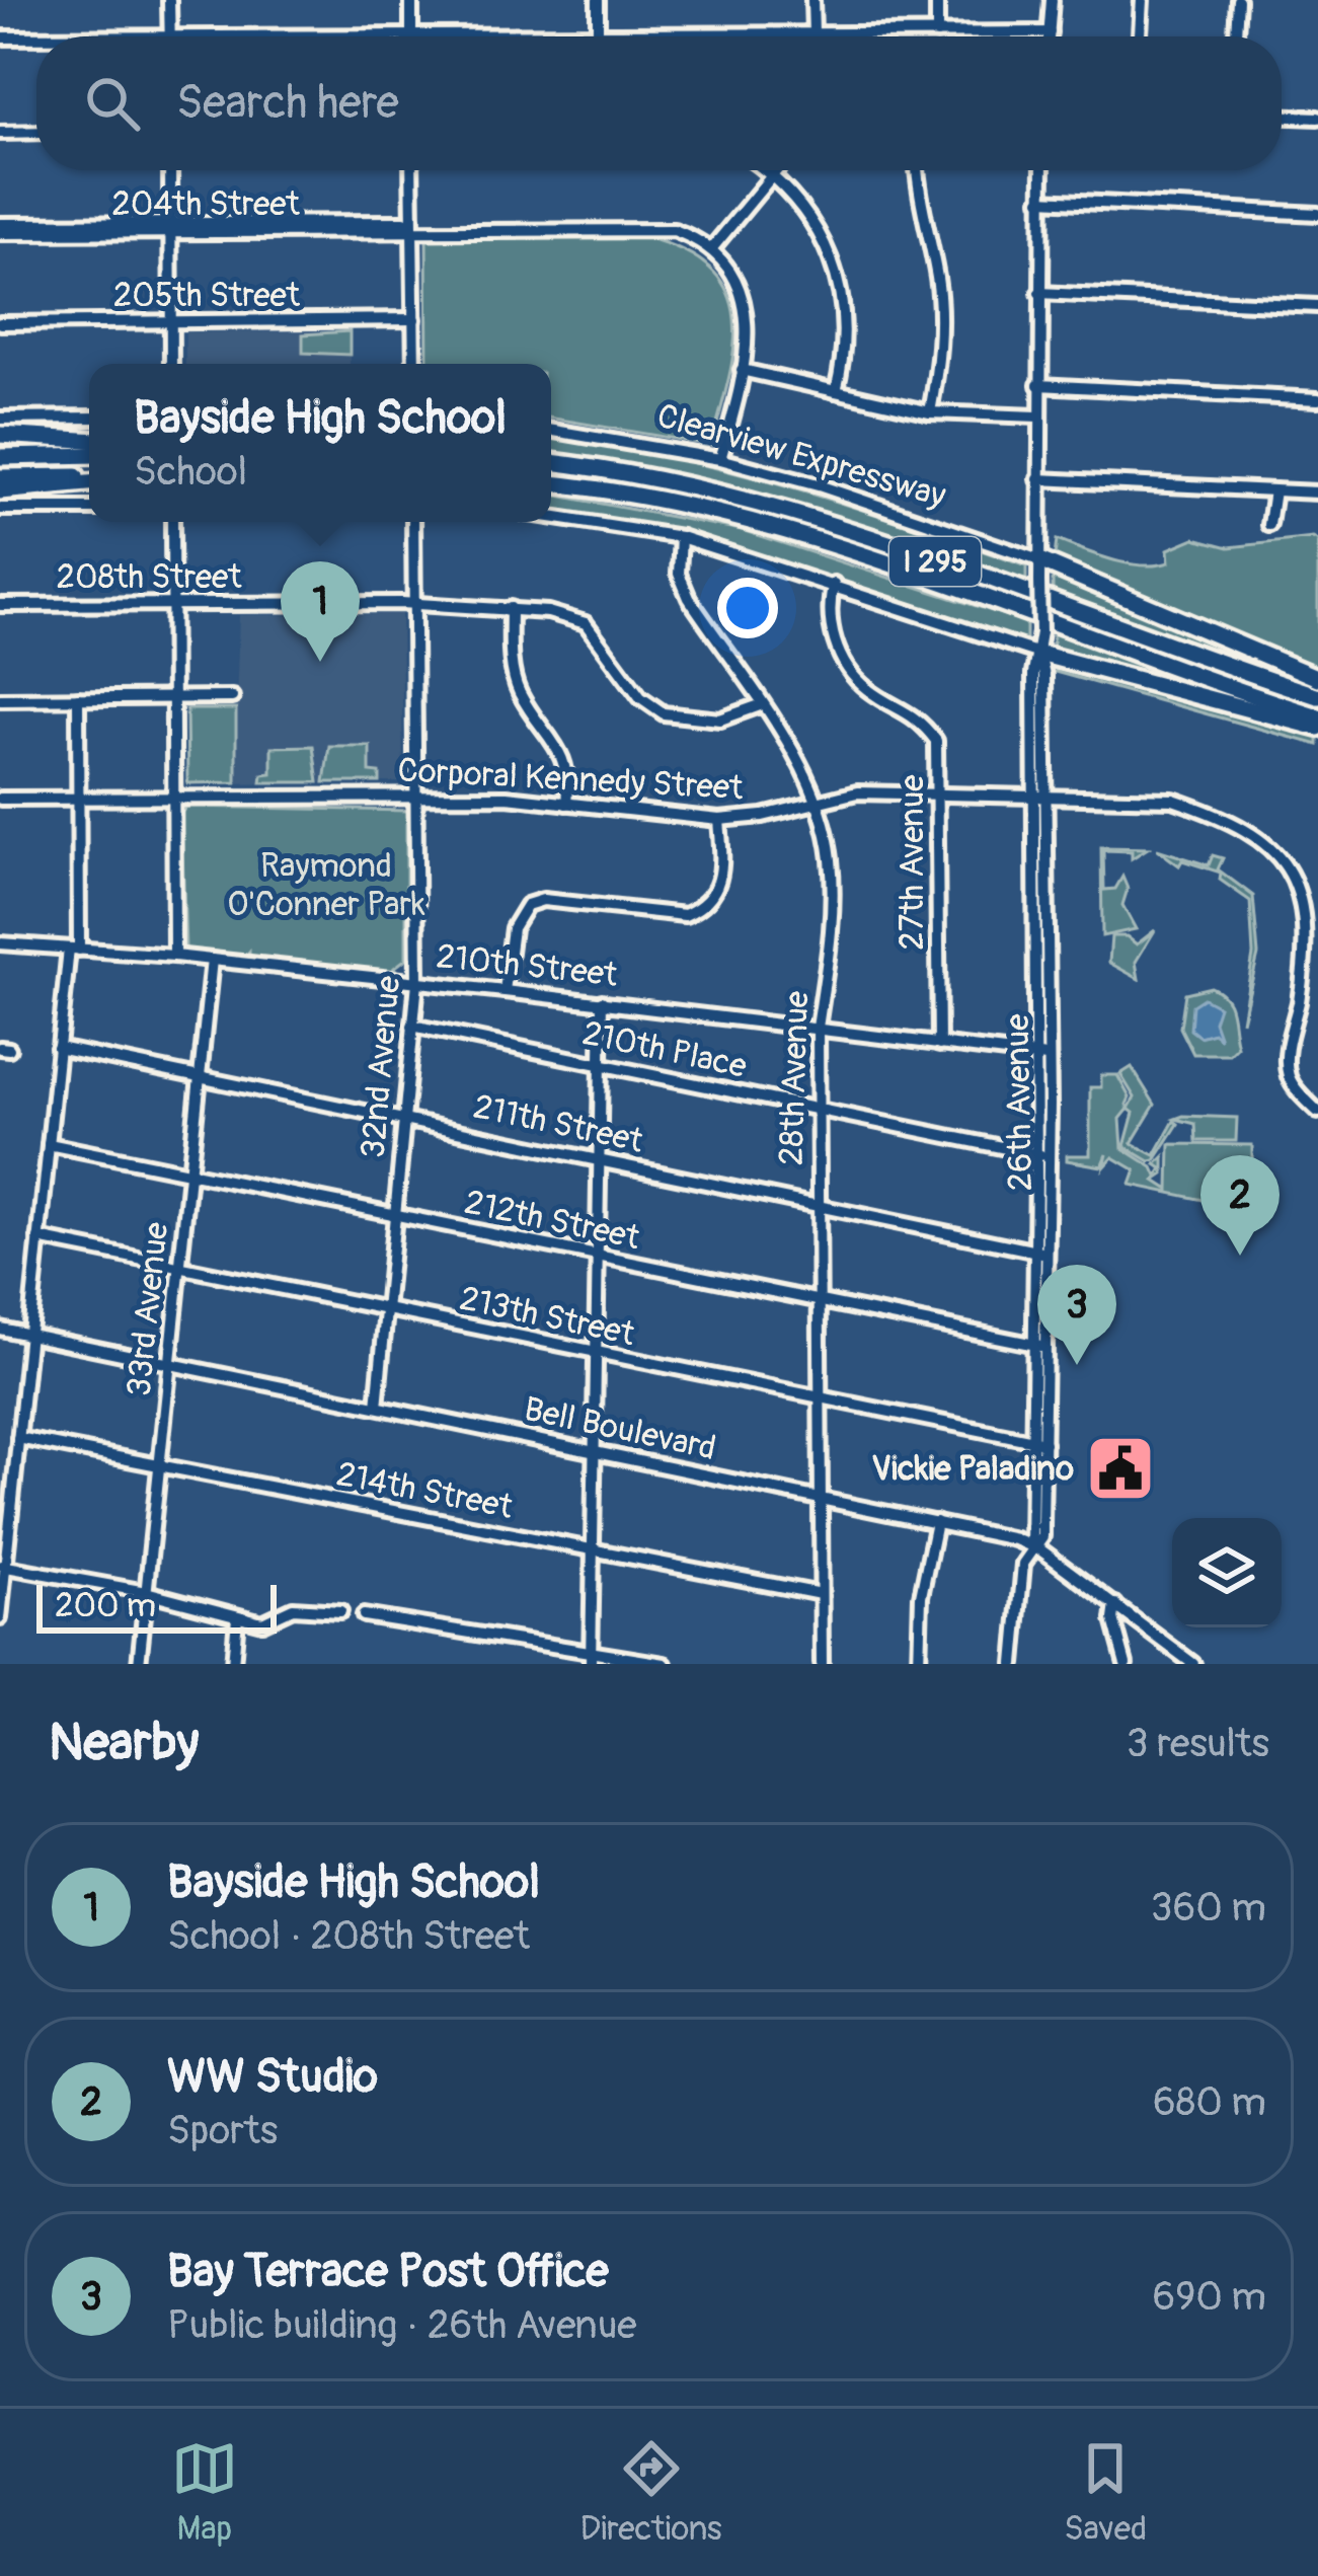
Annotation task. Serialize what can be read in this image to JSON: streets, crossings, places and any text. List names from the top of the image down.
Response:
{
  "streets": {
    "highway": ["Clearview Expressway", "I 295"],
    "street": [
      "204th Street",
      "205th Street",
      "208th Street",
      "Corporal Kennedy Street",
      "27th Avenue",
      "210th Street",
      "210th Place",
      "32nd Avenue",
      "28th Avenue",
      "26th Avenue",
      "211th Street",
      "212th Street",
      "33rd Avenue",
      "213th Street",
      "Bell Boulevard",
      "214th Street"
    ]
  },
  "crossings": [
    ["Clearview Expressway", "26th Avenue"],
    ["208th Street", "32nd Avenue"],
    ["208th Street", "28th Avenue"],
    ["Corporal Kennedy Street", "27th Avenue"],
    ["Corporal Kennedy Street", "32nd Avenue"],
    ["Corporal Kennedy Street", "28th Avenue"],
    ["Corporal Kennedy Street", "26th Avenue"],
    ["27th Avenue", "210th Street"],
    ["210th Street", "32nd Avenue"],
    ["210th Street", "28th Avenue"],
    ["210th Street", "26th Avenue"],
    ["210th Street", "33rd Avenue"],
    ["210th Place", "32nd Avenue"],
    ["210th Place", "28th Avenue"],
    ["210th Place", "26th Avenue"],
    ["32nd Avenue", "211th Street"],
    ["32nd Avenue", "212th Street"],
    ["32nd Avenue", "213th Street"],
    ["32nd Avenue", "Bell Boulevard"],
    ["28th Avenue", "211th Street"],
    ["28th Avenue", "212th Street"],
    ["28th Avenue", "213th Street"],
    ["28th Avenue", "Bell Boulevard"],
    ["28th Avenue", "214th Street"],
    ["26th Avenue", "211th Street"],
    ["26th Avenue", "212th Street"],
    ["26th Avenue", "213th Street"],
    ["26th Avenue", "Bell Boulevard"],
    ["211th Street", "33rd Avenue"],
    ["212th Street", "33rd Avenue"],
    ["33rd Avenue", "213th Street"],
    ["33rd Avenue", "Bell Boulevard"],
    ["33rd Avenue", "214th Street"]
  ],
  "parks": ["Raymond O'Conner Park"],
  "places": {
    "public building": ["Vickie Paladino"]
  },
  "scale_bar": "200 m",
  "page": {
    "search": "Search here",
    "popup": ["Bayside High School", "School"],
    "pins": ["1", "2", "3"],
    "scale": "200 m",
    "heading": ["Nearby", "3 results"],
    "list": [
      {
        "mark": "1",
        "name": "Bayside High School",
        "note": "School · 208th Street",
        "value": "360 m"
      },
      {
        "mark": "2",
        "name": "WW Studio",
        "note": "Sports",
        "value": "680 m"
      },
      {
        "mark": "3",
        "name": "Bay Terrace Post Office",
        "note": "Public building · 26th Avenue",
        "value": "690 m"
      }
    ],
    "nav": ["Map", "Directions", "Saved"]
  }
}
